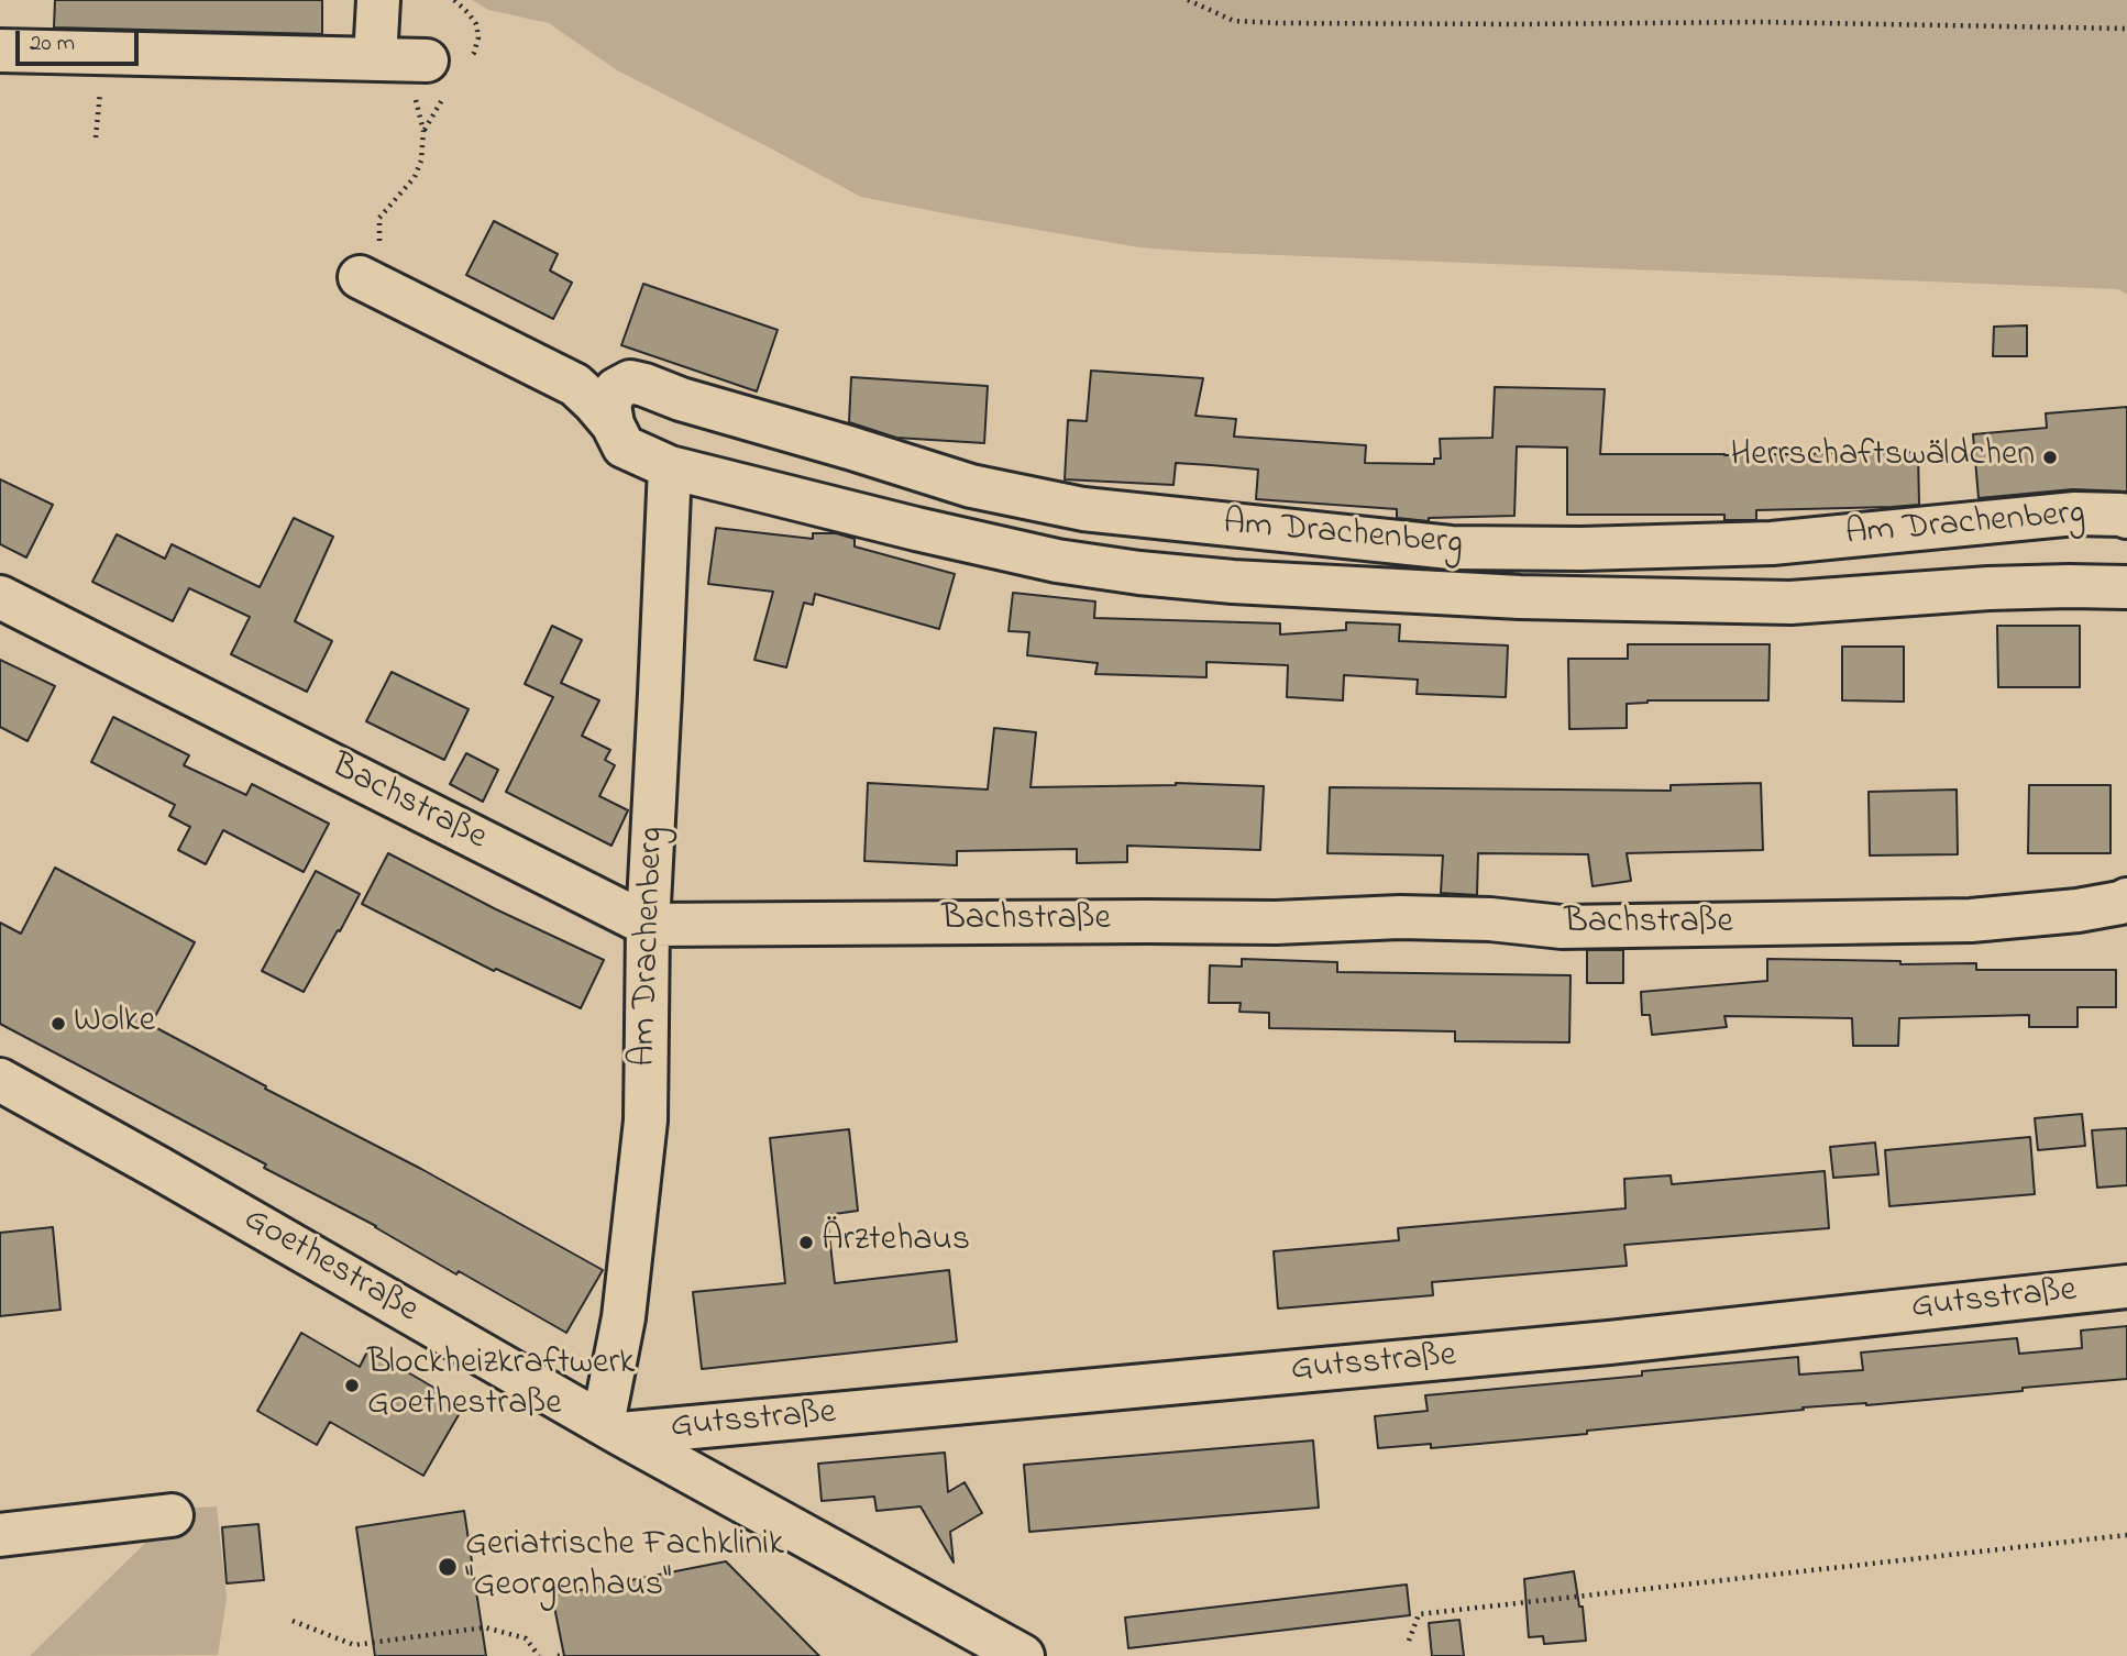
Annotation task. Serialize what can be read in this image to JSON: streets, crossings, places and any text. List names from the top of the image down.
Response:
{
  "streets": {
    "street": [
      "Am Drachenberg",
      "Bachstraße",
      "Goethestraße",
      "Gutsstraße"
    ]
  },
  "crossings": [
    ["Am Drachenberg", "Bachstraße"],
    ["Am Drachenberg", "Goethestraße"],
    ["Am Drachenberg", "Gutsstraße"],
    ["Goethestraße", "Gutsstraße"]
  ],
  "places": [
    "Herrschaftswäldchen",
    "Wolke",
    "Ärztehaus",
    "Blockheizkraftwerk Goethestraße",
    "Geriatrische Fachklinik \"Georgenhaus\""
  ],
  "scale_bar": "20 m"
}
